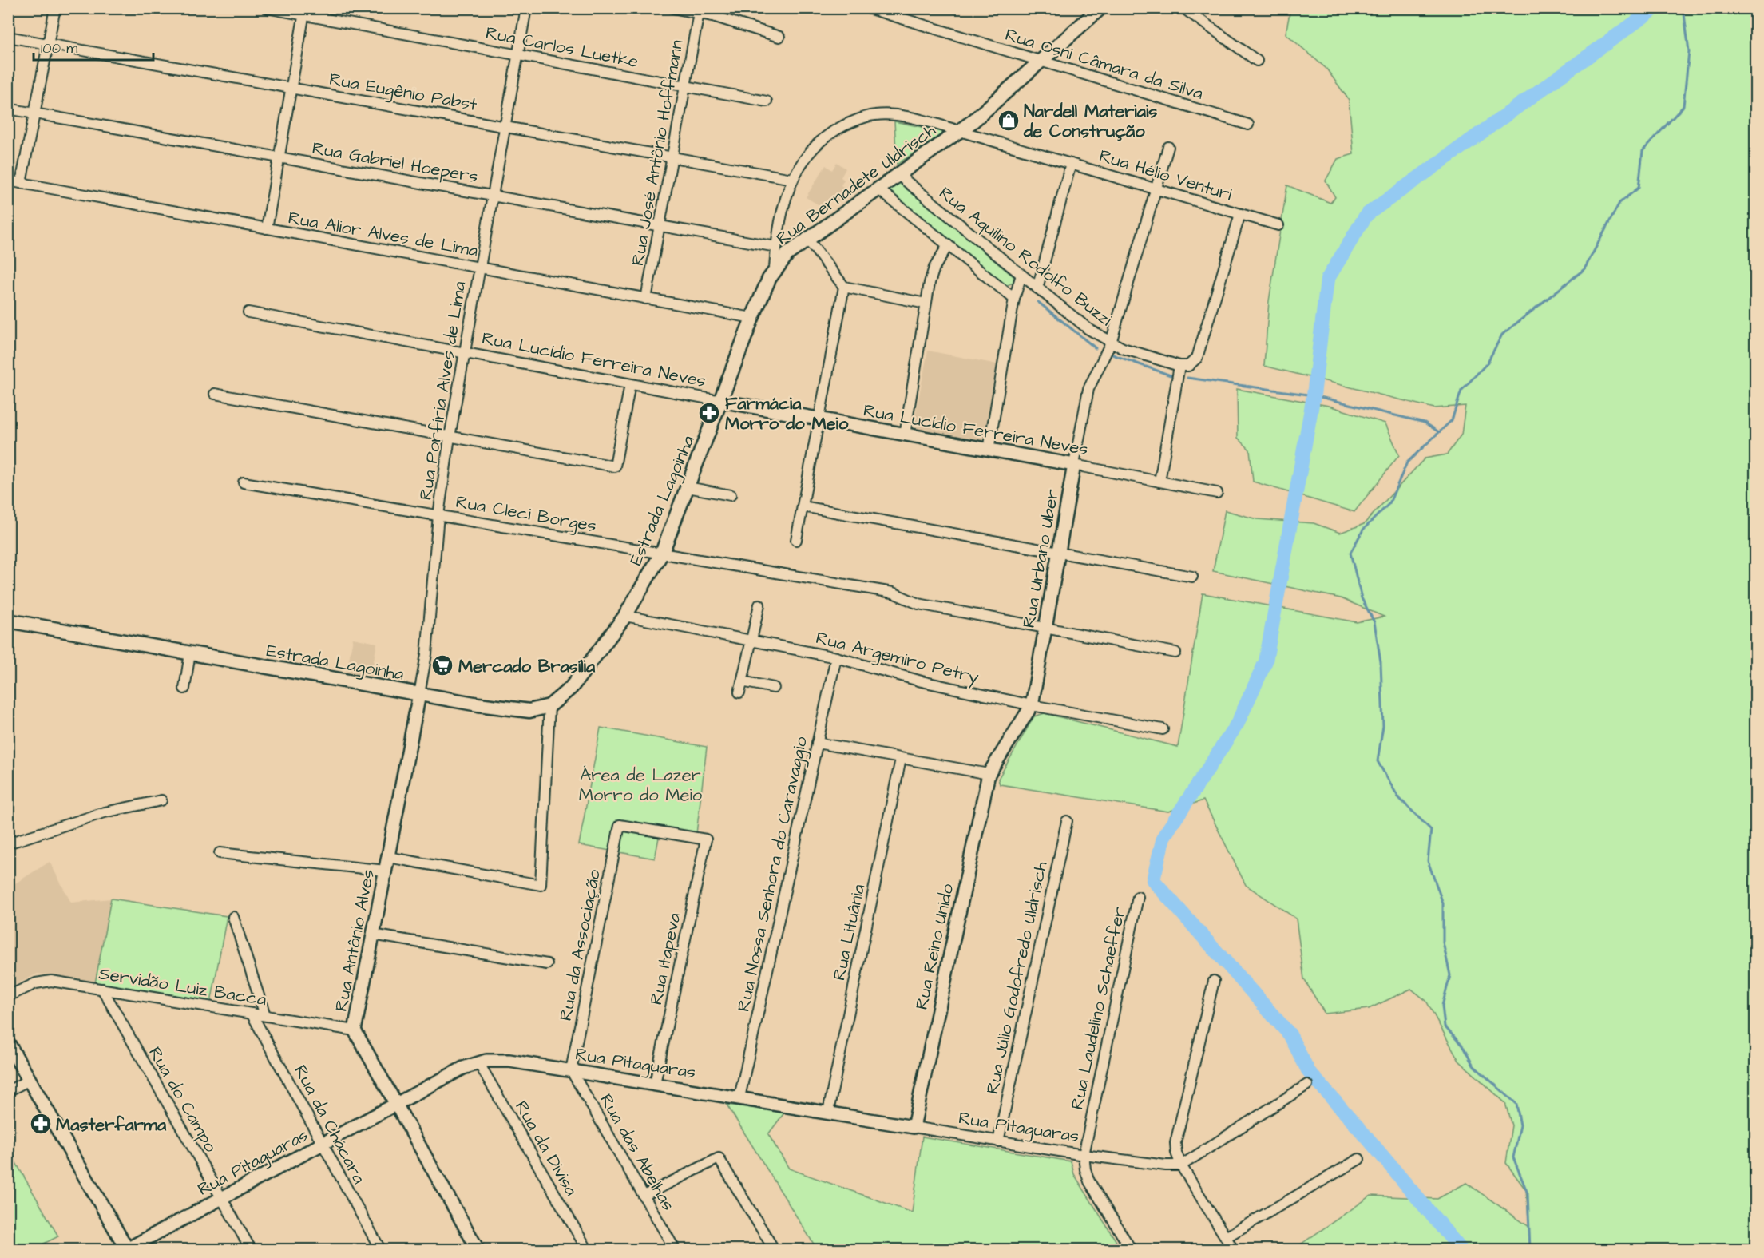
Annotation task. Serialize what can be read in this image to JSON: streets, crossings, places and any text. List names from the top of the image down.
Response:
{
  "streets": {
    "main road": ["Rua Bernadete Uldrisch", "Estrada Lagoinha"],
    "street": [
      "Rua Carlos Luetke",
      "Rua Osni Câmara da Silva",
      "Rua Eugênio Pabst",
      "Rua José Antônio Hoffmann",
      "Rua Gabriel Hoepers",
      "Rua Hélio Venturi",
      "Rua Alior Alves de Lima",
      "Rua Aquilino Rodolfo Buzzi",
      "Rua Lucídio Ferreira Neves",
      "Rua Porfíria Alves de Lima",
      "Rua Cleci Borges",
      "Rua Urbano Uber",
      "Rua Argemiro Petry",
      "Rua Nossa Senhora do Caravaggio",
      "Rua Lituânia",
      "Rua Antônio Alves",
      "Rua da Associação",
      "Rua Reino Unido",
      "Rua Itapeva",
      "Rua Júlio Godofredo Uldrisch",
      "Servidão Luiz Bacca",
      "Rua Laudelino Schaeffer",
      "Rua Pitaguaras",
      "Rua do Campo",
      "Rua da Chácara",
      "Rua da Divisa",
      "Rua das Abelhas"
    ]
  },
  "crossings": [
    ["Rua Carlos Luetke", "Rua José Antônio Hoffmann"],
    ["Rua Carlos Luetke", "Rua Porfíria Alves de Lima"],
    ["Rua Eugênio Pabst", "Rua José Antônio Hoffmann"],
    ["Rua Eugênio Pabst", "Rua Porfíria Alves de Lima"],
    ["Rua Eugênio Pabst", "Estrada Lagoinha"],
    ["Rua José Antônio Hoffmann", "Rua Gabriel Hoepers"],
    ["Rua José Antônio Hoffmann", "Rua Alior Alves de Lima"],
    ["Rua Gabriel Hoepers", "Rua Porfíria Alves de Lima"],
    ["Rua Gabriel Hoepers", "Estrada Lagoinha"],
    ["Rua Hélio Venturi", "Rua Bernadete Uldrisch"],
    ["Rua Hélio Venturi", "Rua Aquilino Rodolfo Buzzi"],
    ["Rua Hélio Venturi", "Estrada Lagoinha"],
    ["Rua Hélio Venturi", "Rua Urbano Uber"],
    ["Rua Bernadete Uldrisch", "Rua Aquilino Rodolfo Buzzi"],
    ["Rua Bernadete Uldrisch", "Estrada Lagoinha"],
    ["Rua Alior Alves de Lima", "Rua Porfíria Alves de Lima"],
    ["Rua Alior Alves de Lima", "Estrada Lagoinha"],
    ["Rua Aquilino Rodolfo Buzzi", "Rua Urbano Uber"],
    ["Rua Lucídio Ferreira Neves", "Rua Porfíria Alves de Lima"],
    ["Rua Lucídio Ferreira Neves", "Estrada Lagoinha"],
    ["Rua Lucídio Ferreira Neves", "Rua Urbano Uber"],
    ["Rua Porfíria Alves de Lima", "Estrada Lagoinha"],
    ["Rua Porfíria Alves de Lima", "Rua Cleci Borges"],
    ["Rua Porfíria Alves de Lima", "Rua Antônio Alves"],
    ["Estrada Lagoinha", "Rua Cleci Borges"],
    ["Estrada Lagoinha", "Rua Argemiro Petry"],
    ["Estrada Lagoinha", "Rua Antônio Alves"],
    ["Rua Cleci Borges", "Rua Urbano Uber"],
    ["Rua Urbano Uber", "Rua Argemiro Petry"],
    ["Rua Urbano Uber", "Rua Reino Unido"],
    ["Rua Argemiro Petry", "Rua Nossa Senhora do Caravaggio"],
    ["Rua Nossa Senhora do Caravaggio", "Rua Pitaguaras"],
    ["Rua Lituânia", "Rua Pitaguaras"],
    ["Rua Antônio Alves", "Servidão Luiz Bacca"],
    ["Rua Antônio Alves", "Rua Pitaguaras"],
    ["Rua da Associação", "Rua Itapeva"],
    ["Rua da Associação", "Rua Pitaguaras"],
    ["Rua da Associação", "Rua das Abelhas"],
    ["Rua Reino Unido", "Rua Pitaguaras"],
    ["Rua Itapeva", "Rua Pitaguaras"],
    ["Rua Júlio Godofredo Uldrisch", "Rua Pitaguaras"],
    ["Servidão Luiz Bacca", "Rua do Campo"],
    ["Servidão Luiz Bacca", "Rua da Chácara"],
    ["Rua Laudelino Schaeffer", "Rua Pitaguaras"],
    ["Rua Pitaguaras", "Rua do Campo"],
    ["Rua Pitaguaras", "Rua da Chácara"],
    ["Rua Pitaguaras", "Rua da Divisa"],
    ["Rua Pitaguaras", "Rua das Abelhas"]
  ],
  "parks": ["Área de Lazer Morro do Meio"],
  "places": {
    "shop": ["Nardell Materiais de Construção"],
    "pharmacy": ["Farmácia Morro do Meio", "Masterfarma"],
    "supermarket": ["Mercado Brasília"]
  },
  "scale_bar": "100 m"
}
